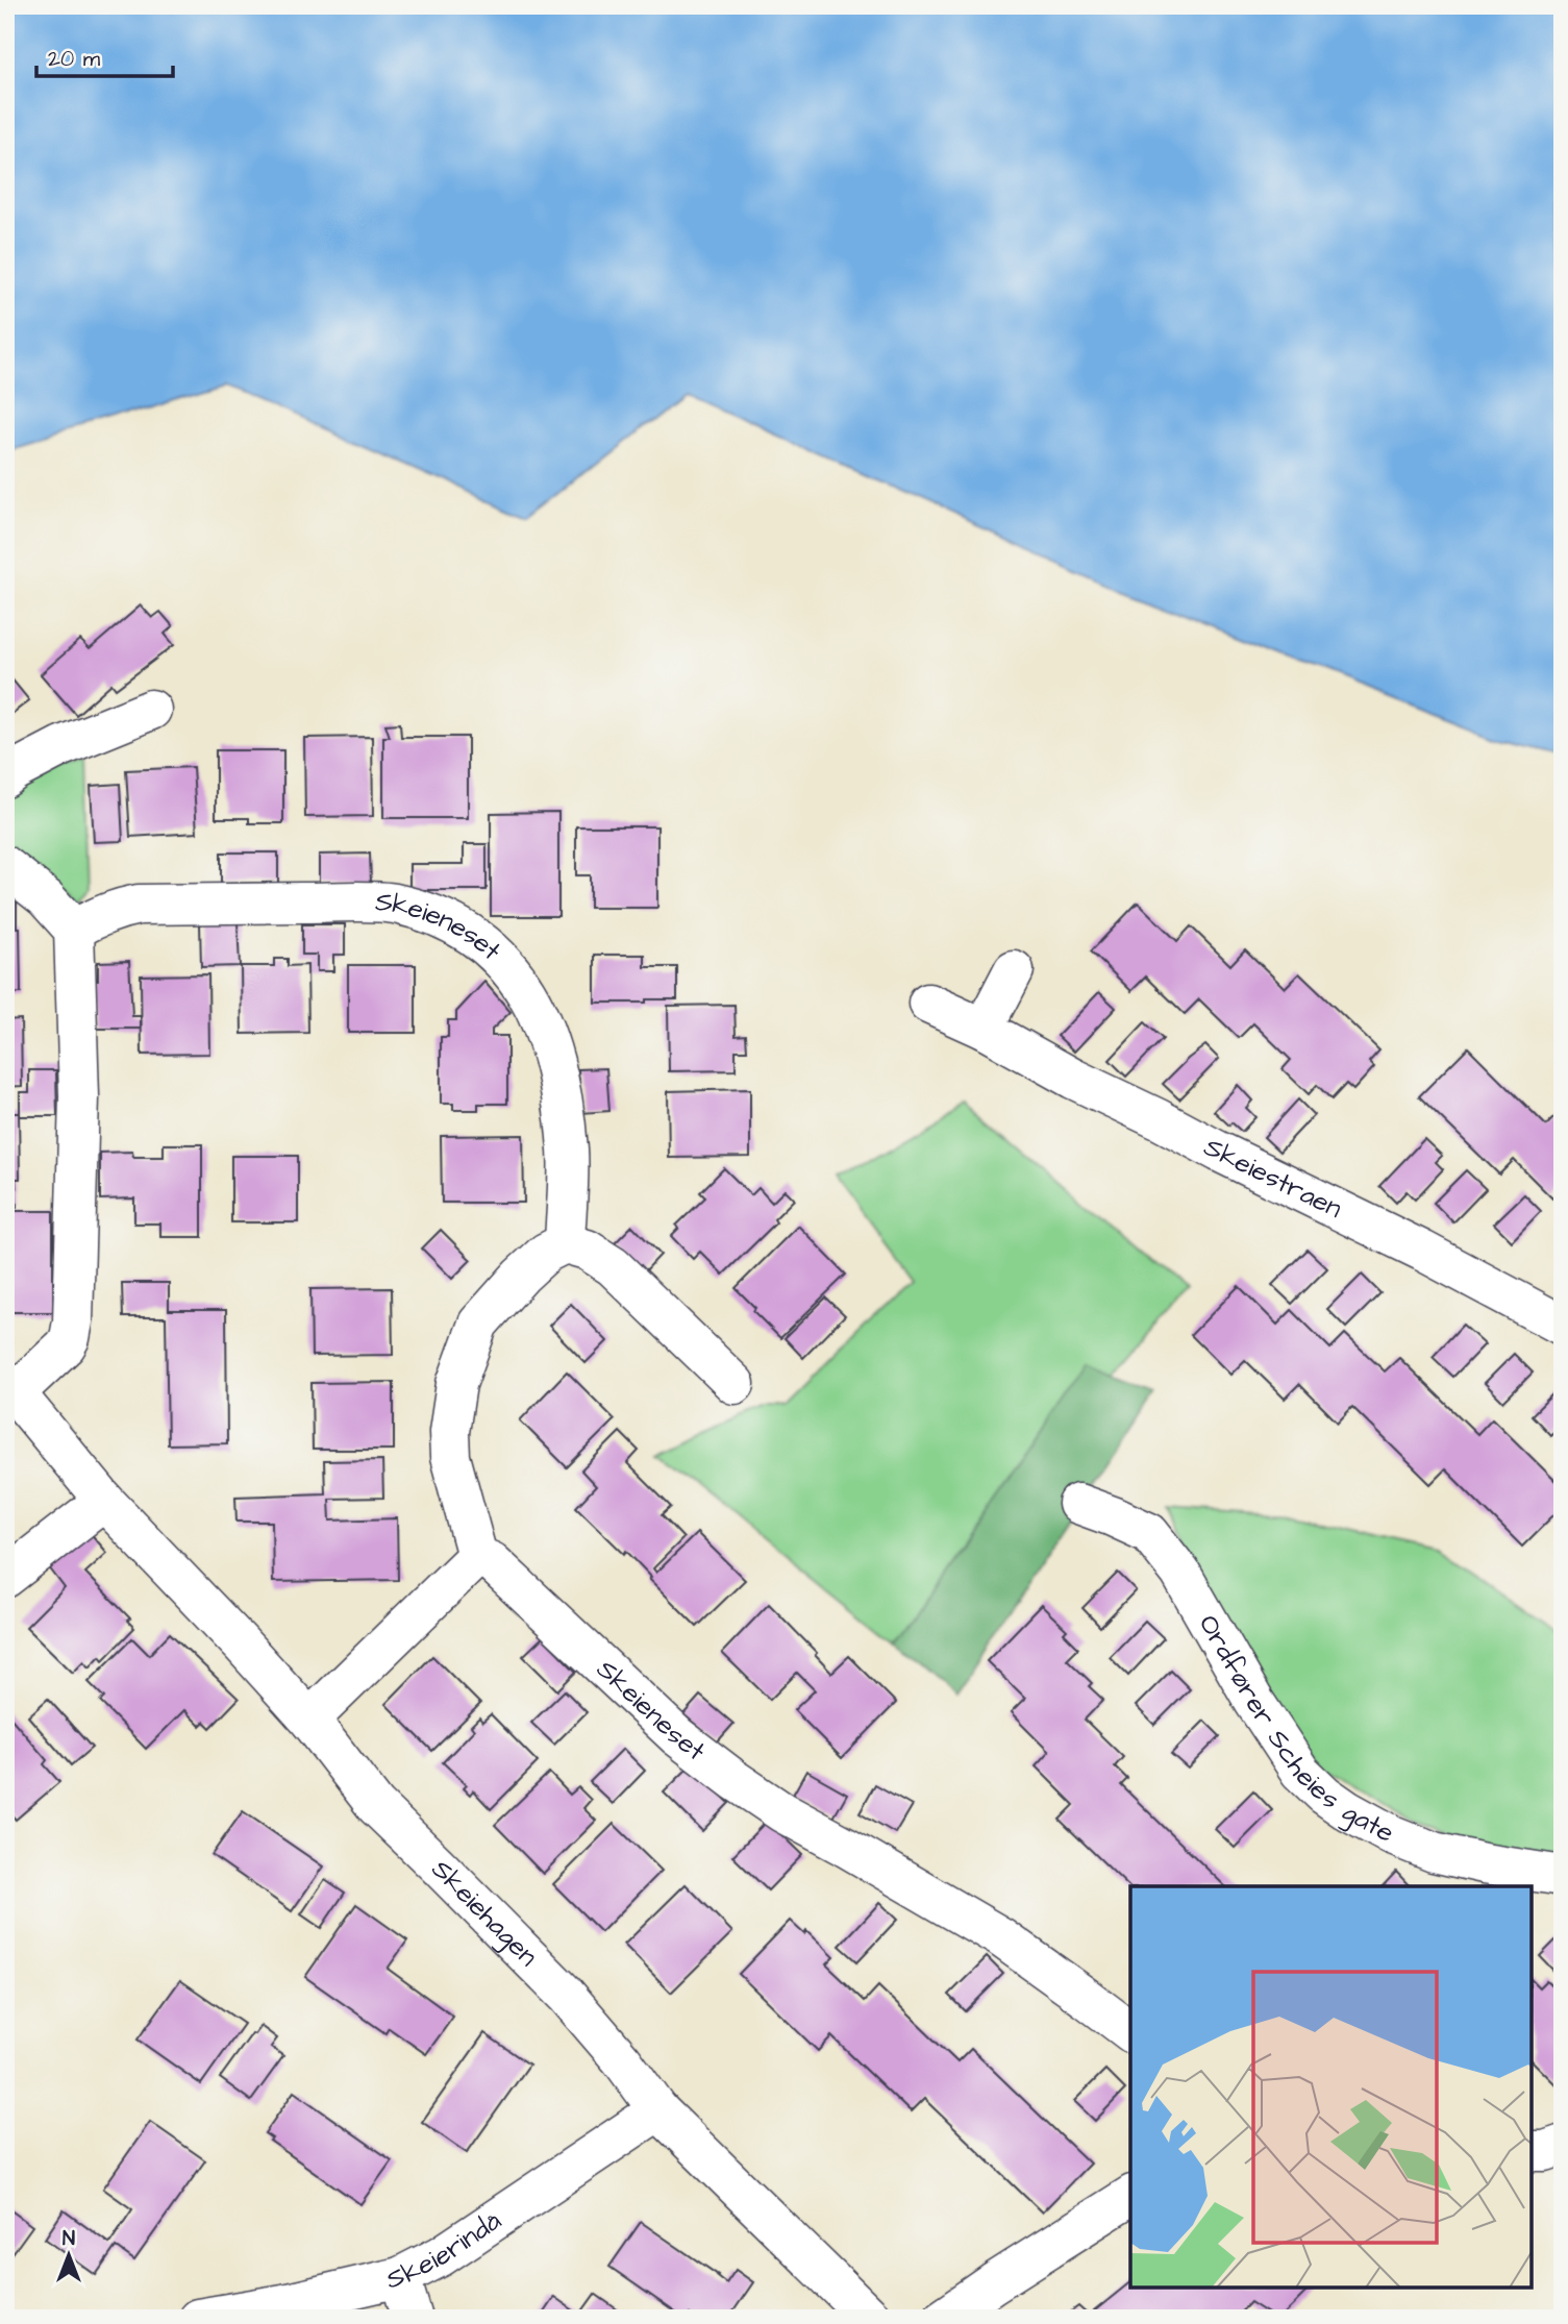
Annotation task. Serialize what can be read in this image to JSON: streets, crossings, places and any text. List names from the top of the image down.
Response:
{
  "streets": {
    "street": [
      "Skeieneset",
      "Skeiestraen",
      "Ordfører Scheies gate",
      "Skeiehagen",
      "Skeierindå"
    ]
  },
  "crossings": [
    ["Skeiehagen", "Skeierindå"]
  ],
  "scale_bar": "20 m",
  "north": "top"
}
